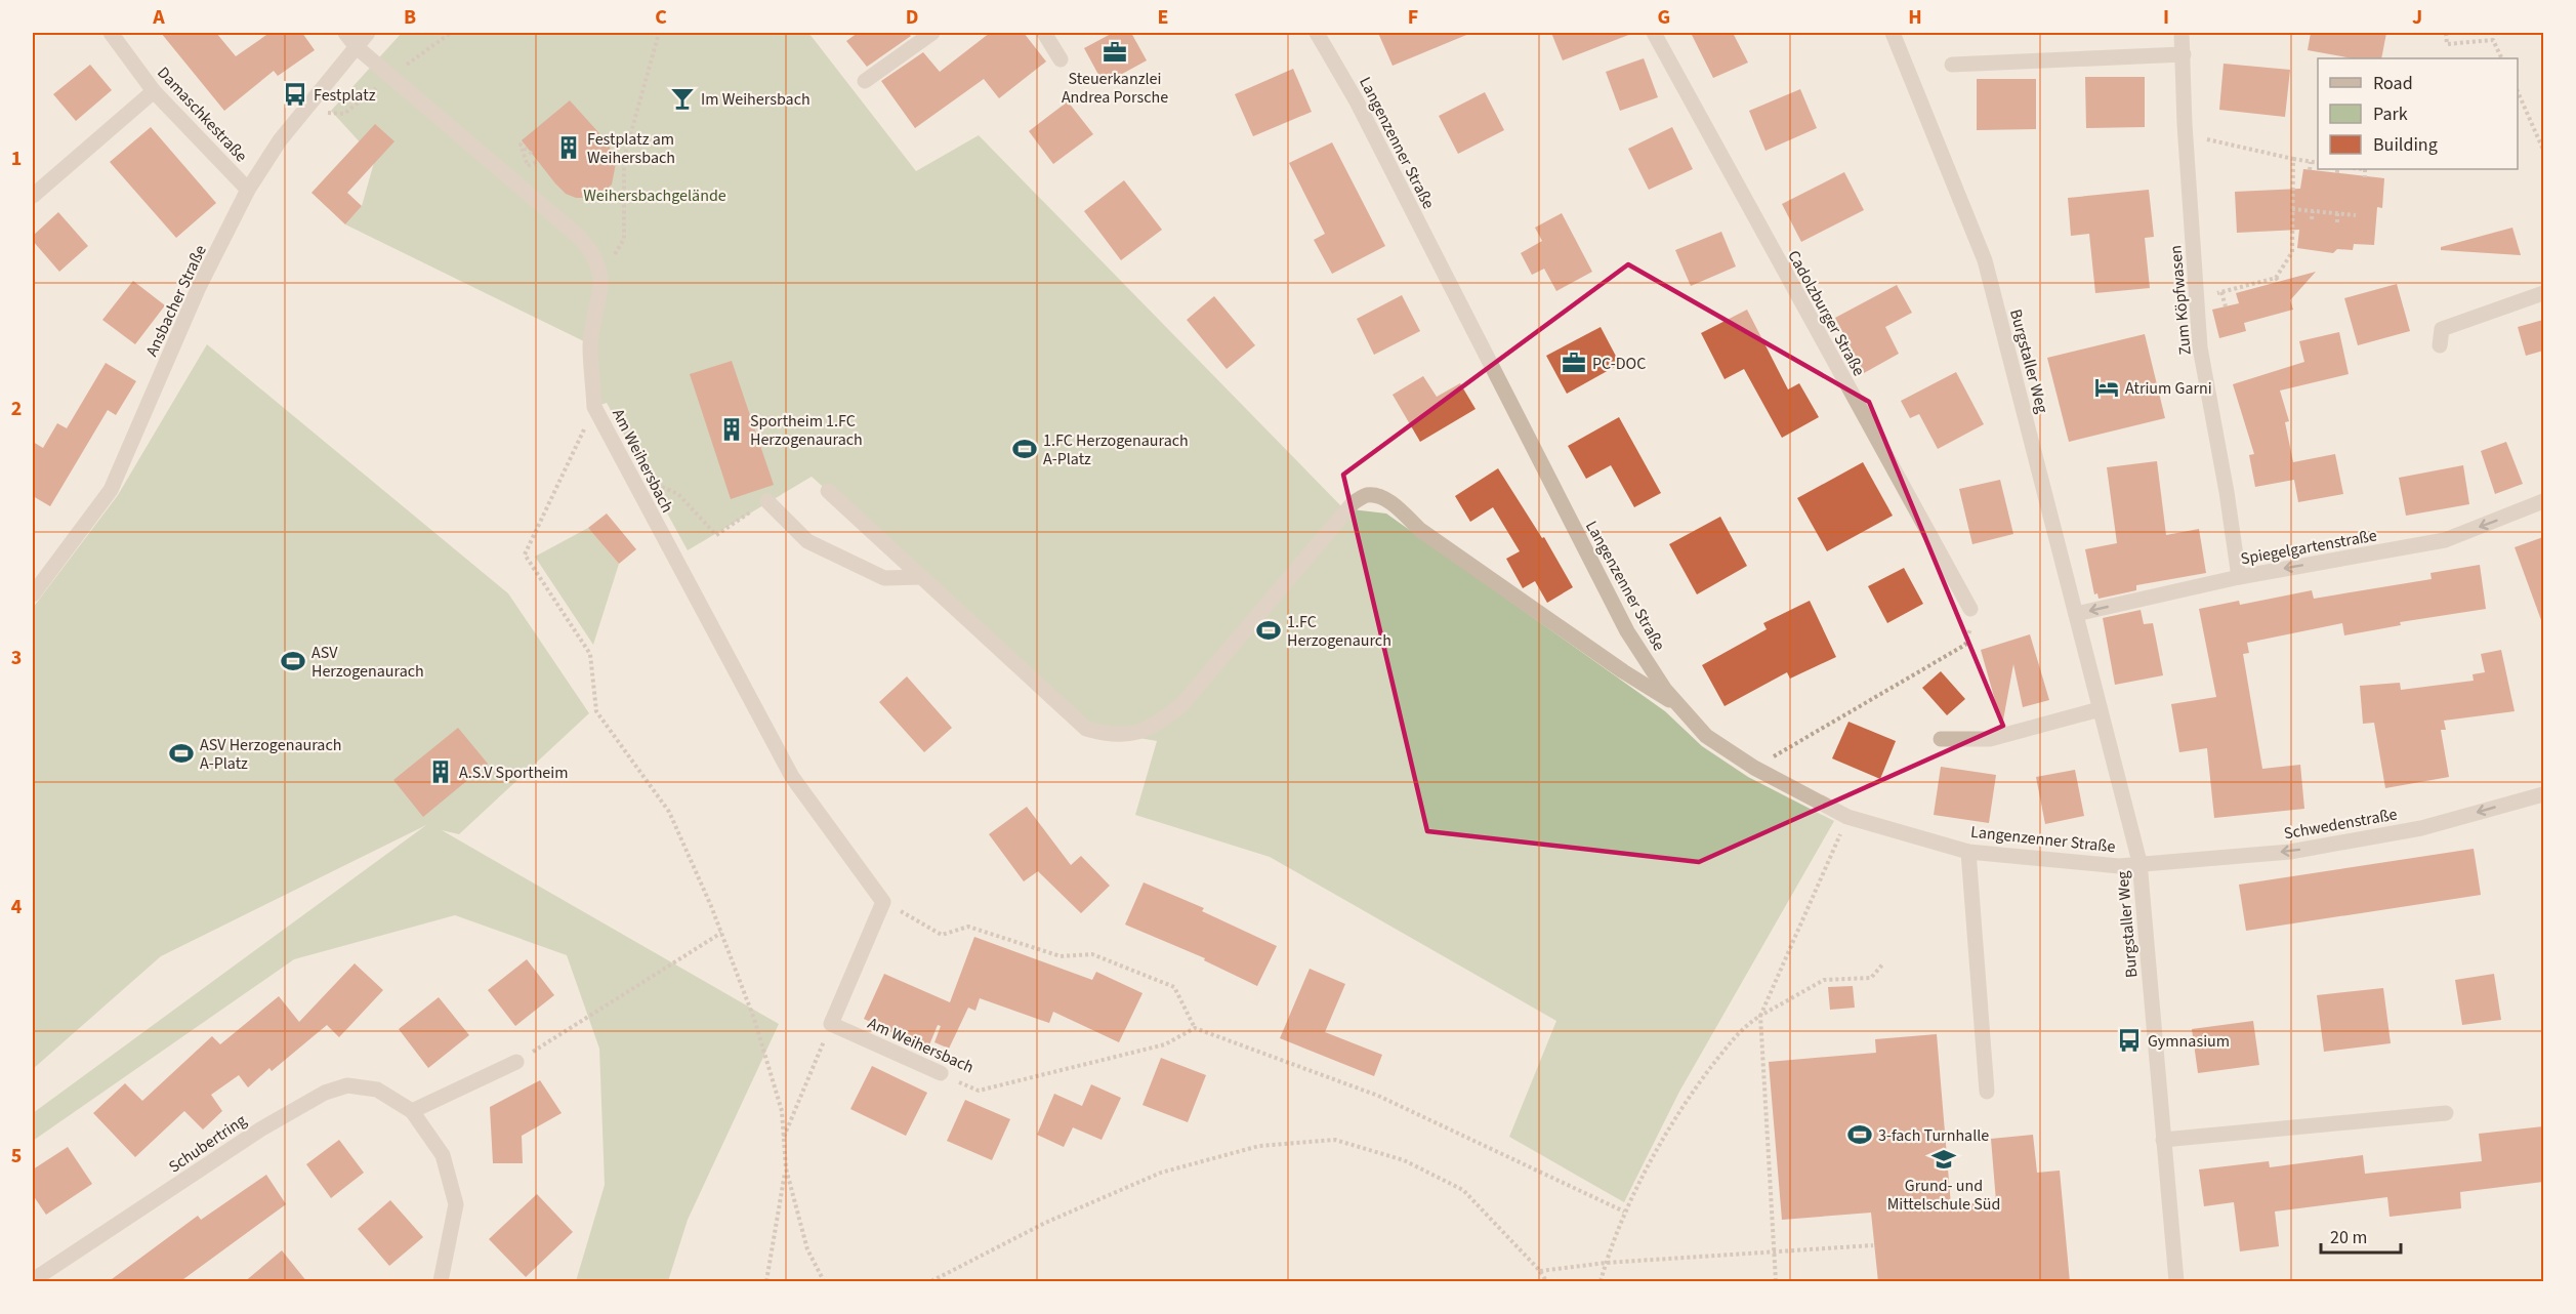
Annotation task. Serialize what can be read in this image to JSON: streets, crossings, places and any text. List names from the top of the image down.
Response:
{
  "streets": {
    "street": [
      "Damaschkestraße",
      "Langenzenner Straße",
      "Ansbacher Straße",
      "Zum Köpfwasen",
      "Cadolzburger Straße",
      "Burgstaller Weg",
      "Am Weihersbach",
      "Spiegelgartenstraße",
      "Schwedenstraße",
      "Schubertring"
    ]
  },
  "crossings": [
    ["Damaschkestraße", "Ansbacher Straße"],
    ["Langenzenner Straße", "Burgstaller Weg"],
    ["Langenzenner Straße", "Schwedenstraße"],
    ["Zum Köpfwasen", "Spiegelgartenstraße"],
    ["Burgstaller Weg", "Spiegelgartenstraße"],
    ["Burgstaller Weg", "Schwedenstraße"]
  ],
  "one_way": ["Spiegelgartenstraße", "Schwedenstraße"],
  "parks": ["Weihersbachgelände"],
  "places": {
    "office": ["Steuerkanzlei Andrea Porsche", "PC-DOC"],
    "bus stop": ["Festplatz", "Gymnasium"],
    "bar": ["Im Weihersbach"],
    "building": ["Festplatz am Weihersbach", "Sportheim 1.FC Herzogenaurach", "A.S.V Sportheim"],
    "hotel": ["Atrium Garni"],
    "sports": [
      "1.FC Herzogenaurach A-Platz",
      "1.FC Herzogenaurch",
      "ASV Herzogenaurach",
      "ASV Herzogenaurach A-Platz",
      "3-fach Turnhalle"
    ],
    "school or university": ["Grund- und Mittelschule Süd"]
  },
  "legend": ["Road", "Park", "Building"],
  "scale_bar": "20 m",
  "grid": {
    "columns": [
      "A",
      "B",
      "C",
      "D",
      "E",
      "F",
      "G",
      "H",
      "I",
      "J"
    ],
    "rows": [
      "1",
      "2",
      "3",
      "4",
      "5"
    ]
  }
}
